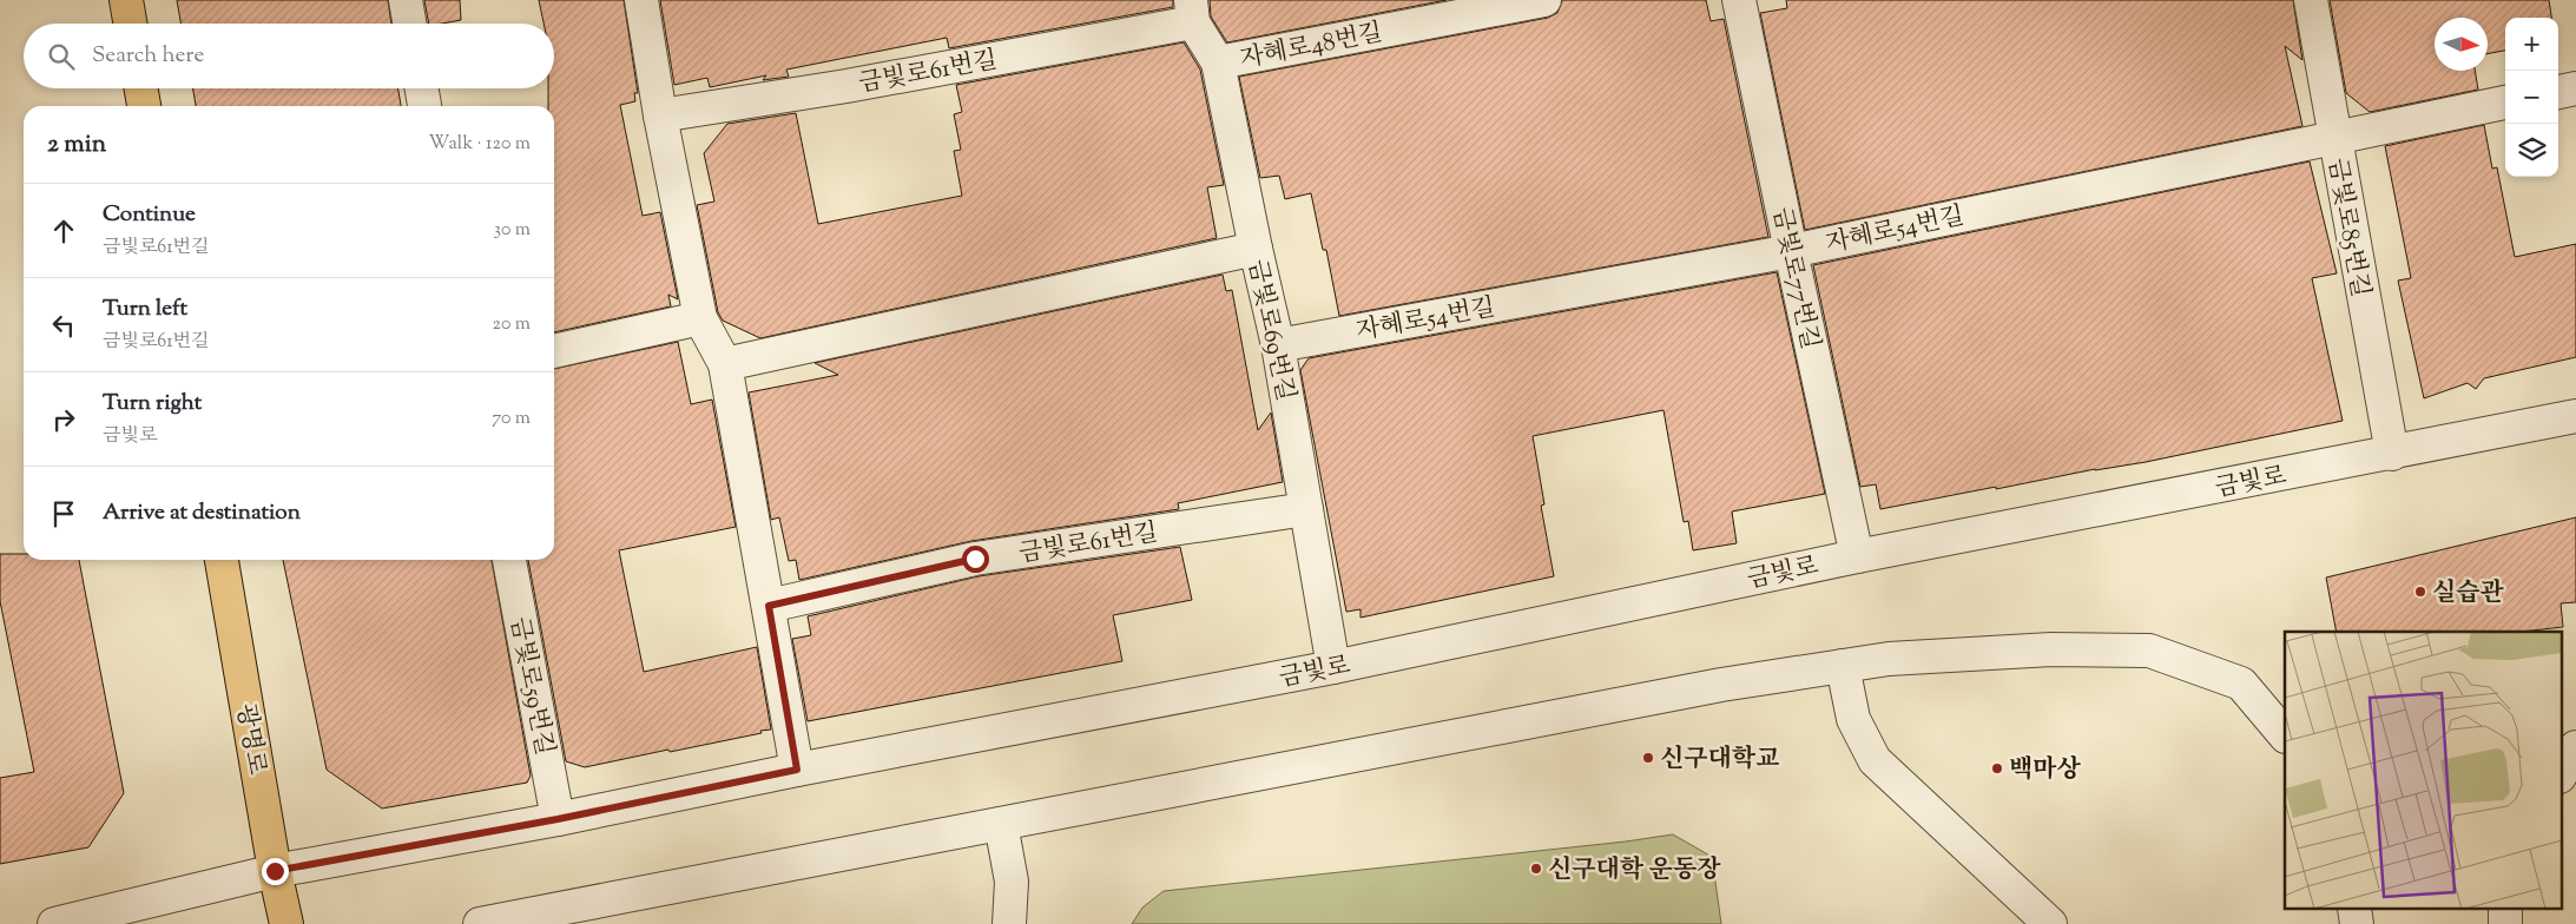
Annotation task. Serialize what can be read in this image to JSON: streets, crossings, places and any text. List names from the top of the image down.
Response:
{
  "streets": {
    "main road": ["광명로"],
    "street": [
      "자혜로48번길",
      "금빛로61번길",
      "금빛로85번길",
      "자혜로54번길",
      "금빛로77번길",
      "금빛로69번길",
      "금빛로",
      "금빛로59번길"
    ]
  },
  "crossings": [
    ["자혜로48번길", "금빛로69번길"],
    ["금빛로61번길", "금빛로69번길"],
    ["금빛로85번길", "자혜로54번길"],
    ["금빛로85번길", "금빛로"],
    ["자혜로54번길", "금빛로77번길"],
    ["자혜로54번길", "금빛로69번길"],
    ["금빛로77번길", "금빛로"],
    ["금빛로69번길", "금빛로"],
    ["금빛로", "금빛로59번길"],
    ["금빛로", "광명로"]
  ],
  "places": [
    "실습관",
    "신구대학교",
    "백마상",
    "신구대학 운동장"
  ],
  "north": "right",
  "page": {
    "map_buttons": ["+", "−"],
    "search": "Search here",
    "heading": ["2 min", "Walk · 120 m"],
    "list": [
      ["Continue", "금빛로61번길", "30 m"],
      ["Turn left", "금빛로61번길", "20 m"],
      ["Turn right", "금빛로", "70 m"],
      "Arrive at destination"
    ]
  }
}
